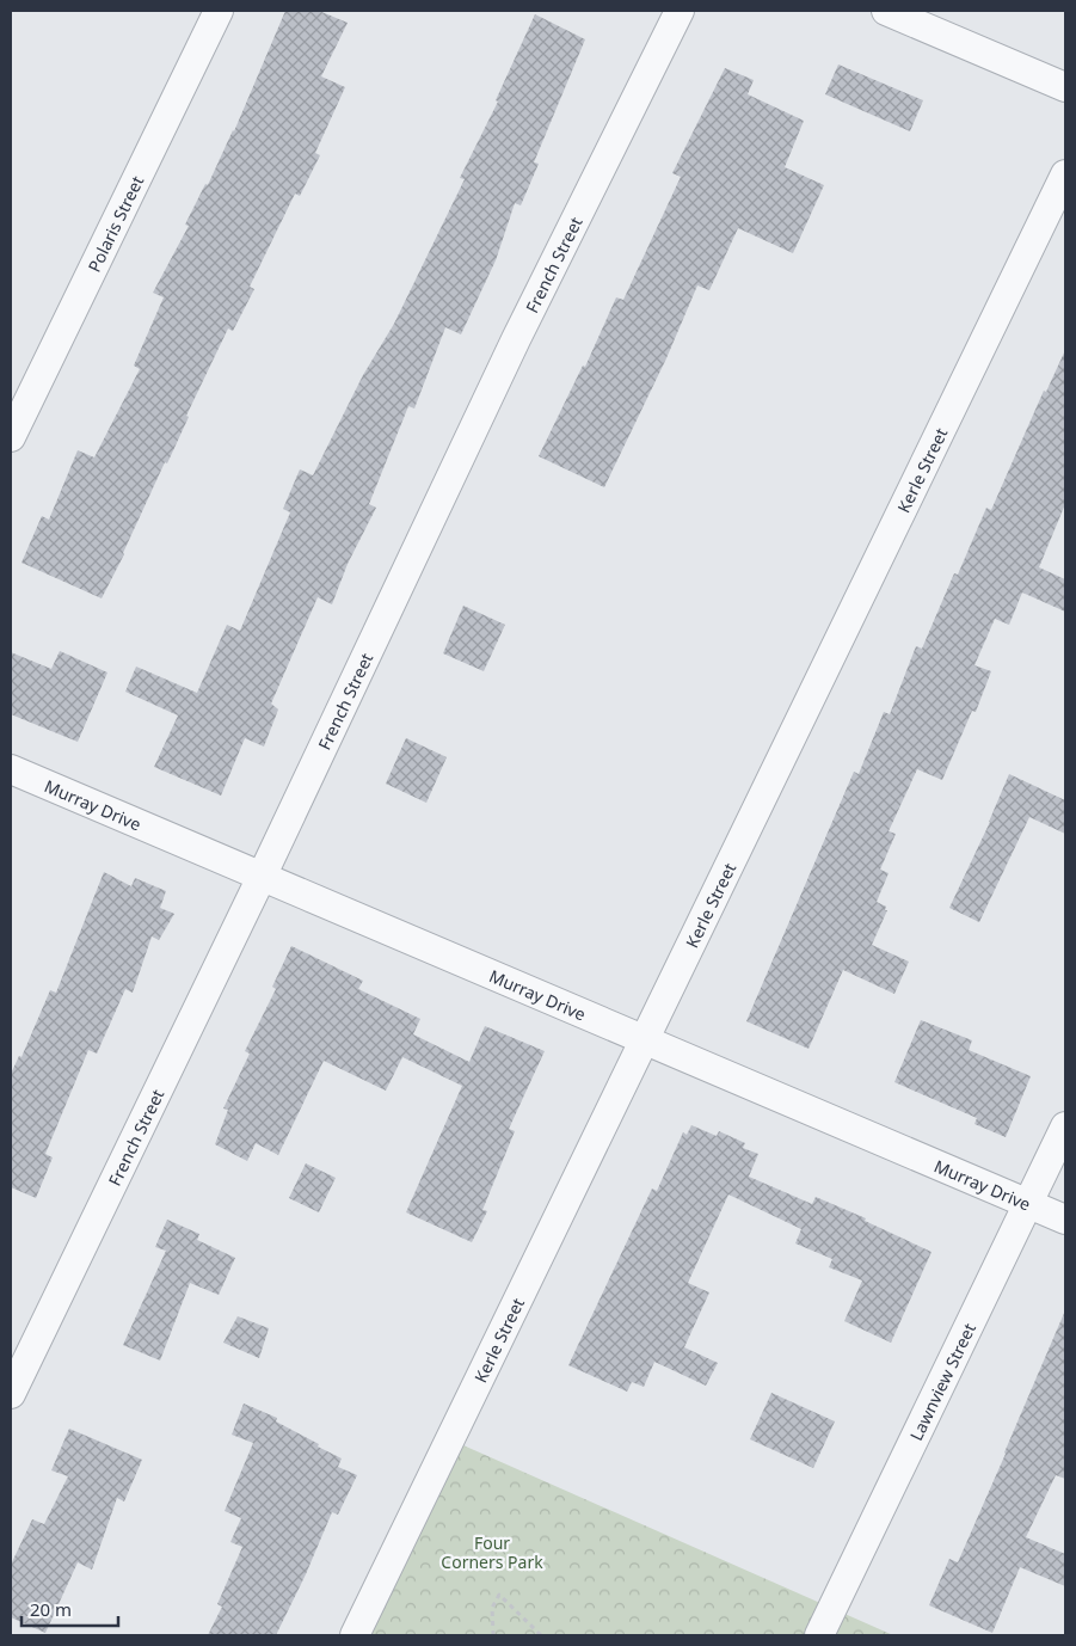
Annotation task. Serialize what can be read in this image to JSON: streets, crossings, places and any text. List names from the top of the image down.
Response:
{
  "streets": {
    "street": [
      "Polaris Street",
      "French Street",
      "Kerle Street",
      "Murray Drive",
      "Lawnview Street"
    ]
  },
  "crossings": [
    ["French Street", "Murray Drive"],
    ["Kerle Street", "Murray Drive"],
    ["Murray Drive", "Lawnview Street"]
  ],
  "parks": ["Four Corners Park"],
  "scale_bar": "20 m"
}
